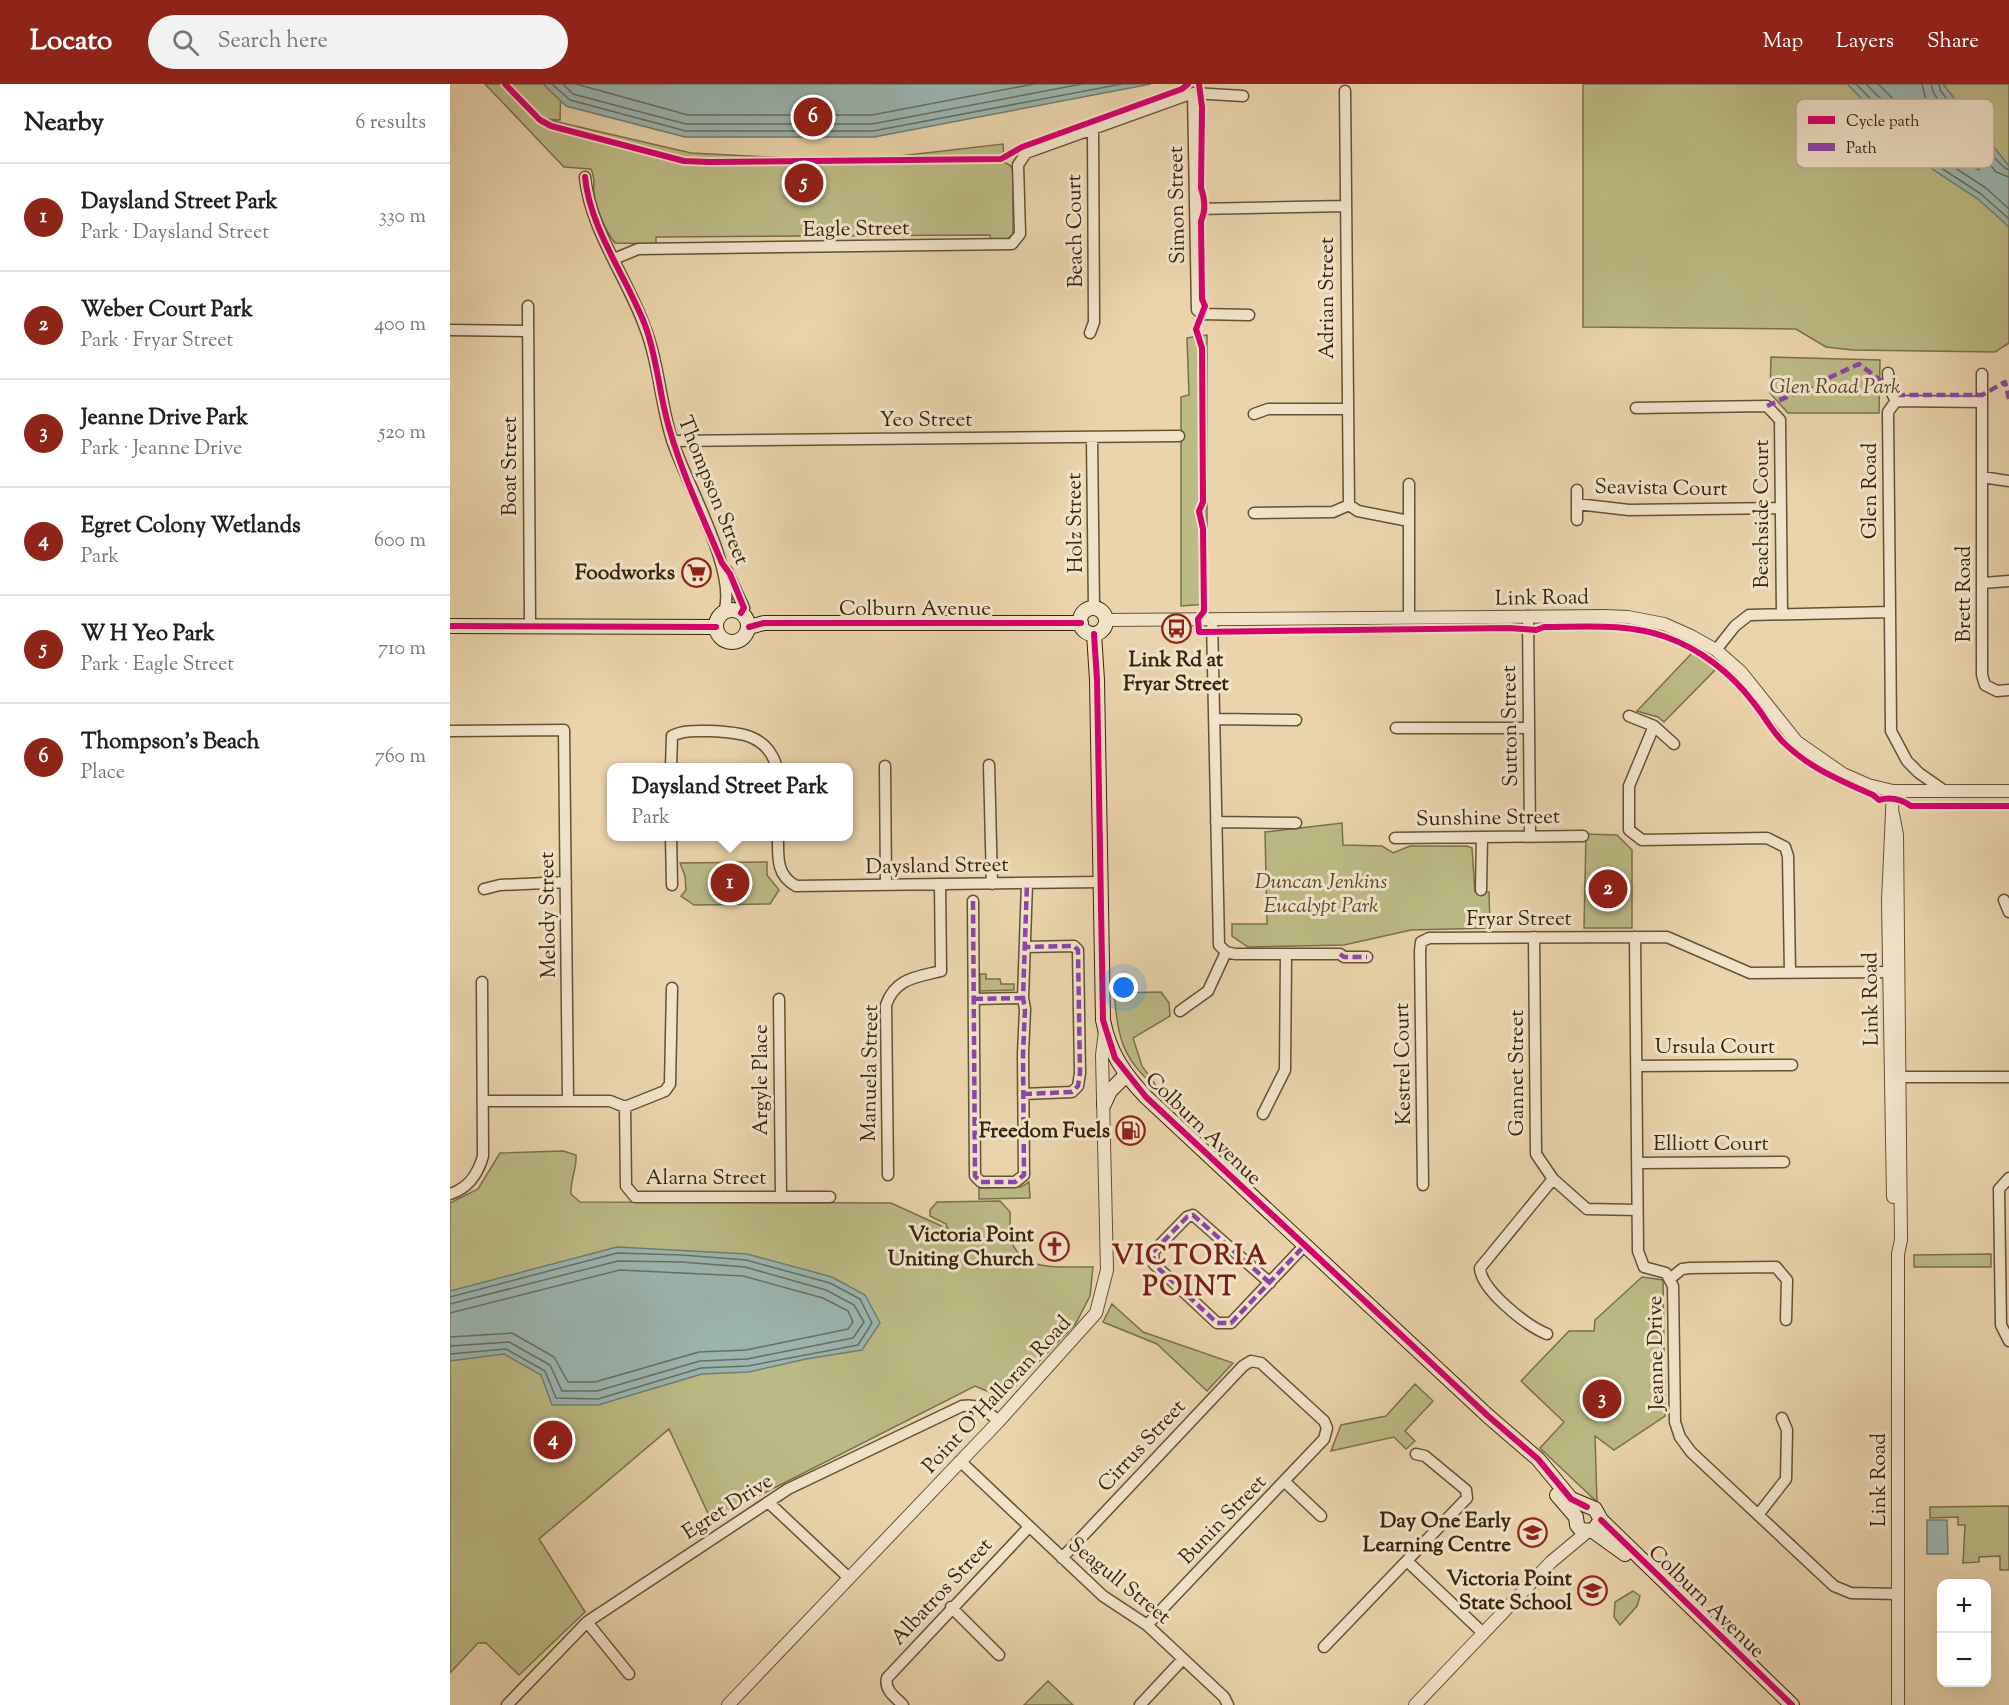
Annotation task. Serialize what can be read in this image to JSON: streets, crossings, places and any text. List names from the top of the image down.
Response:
{
  "streets": {
    "main road": ["Colburn Avenue"],
    "street": [
      "Simon Street",
      "Eagle Street",
      "Beach Court",
      "Adrian Street",
      "Yeo Street",
      "Boat Street",
      "Seavista Court",
      "Thompson Street",
      "Glen Road",
      "Beachside Court",
      "Holz Street",
      "Brett Road",
      "Link Road",
      "Sutton Street",
      "Sunshine Street",
      "Daysland Street",
      "Melody Street",
      "Fryar Street",
      "Ursula Court",
      "Kestrel Court",
      "Manuela Street",
      "Gannet Street",
      "Argyle Place",
      "Elliott Court",
      "Alarna Street",
      "Jeanne Drive",
      "Point O'Halloran Road",
      "Cirrus Street",
      "Egret Drive",
      "Bunin Street",
      "Seagull Street",
      "Albatros Street"
    ]
  },
  "crossings": [
    ["Eagle Street", "Beach Court"],
    ["Eagle Street", "Thompson Street"],
    ["Yeo Street", "Thompson Street"],
    ["Yeo Street", "Holz Street"],
    ["Seavista Court", "Beachside Court"],
    ["Thompson Street", "Colburn Avenue"],
    ["Holz Street", "Link Road"],
    ["Holz Street", "Colburn Avenue"],
    ["Link Road", "Colburn Avenue"],
    ["Link Road", "Sutton Street"],
    ["Link Road", "Fryar Street"],
    ["Link Road", "Jeanne Drive"],
    ["Colburn Avenue", "Daysland Street"],
    ["Colburn Avenue", "Point O'Halloran Road"],
    ["Sutton Street", "Sunshine Street"],
    ["Daysland Street", "Manuela Street"],
    ["Fryar Street", "Kestrel Court"],
    ["Fryar Street", "Gannet Street"],
    ["Fryar Street", "Jeanne Drive"],
    ["Ursula Court", "Jeanne Drive"],
    ["Gannet Street", "Jeanne Drive"],
    ["Argyle Place", "Alarna Street"],
    ["Elliott Court", "Jeanne Drive"],
    ["Point O'Halloran Road", "Egret Drive"],
    ["Point O'Halloran Road", "Seagull Street"],
    ["Cirrus Street", "Bunin Street"],
    ["Cirrus Street", "Seagull Street"],
    ["Bunin Street", "Seagull Street"],
    ["Seagull Street", "Albatros Street"]
  ],
  "districts": ["VICTORIA POINT"],
  "parks": ["Glen Road Park", "Duncan Jenkins Eucalypt Park"],
  "places": {
    "supermarket": ["Foodworks"],
    "bus stop": ["Link Rd at Fryar Street"],
    "fuel station": ["Freedom Fuels"],
    "church": ["Victoria Point Uniting Church"],
    "school or university": ["Day One Early Learning Centre", "Victoria Point State School"]
  },
  "legend": ["Cycle path", "Path"],
  "page": {
    "header": "Locato",
    "search": "Search here",
    "nav": ["Map", "Layers", "Share"],
    "heading": ["Nearby", "6 results"],
    "pins": [
      "6",
      "5",
      "1",
      "2",
      "3",
      "4"
    ],
    "list": [
      {
        "mark": "1",
        "name": "Daysland Street Park",
        "note": "Park · Daysland Street",
        "value": "330 m"
      },
      {
        "mark": "2",
        "name": "Weber Court Park",
        "note": "Park · Fryar Street",
        "value": "400 m"
      },
      {
        "mark": "3",
        "name": "Jeanne Drive Park",
        "note": "Park · Jeanne Drive",
        "value": "520 m"
      },
      {
        "mark": "4",
        "name": "Egret Colony Wetlands",
        "note": "Park",
        "value": "600 m"
      },
      {
        "mark": "5",
        "name": "W H Yeo Park",
        "note": "Park · Eagle Street",
        "value": "710 m"
      },
      {
        "mark": "6",
        "name": "Thompson's Beach",
        "note": "Place",
        "value": "760 m"
      }
    ],
    "popup": ["Daysland Street Park", "Park"],
    "map_buttons": ["+", "−"]
  }
}
